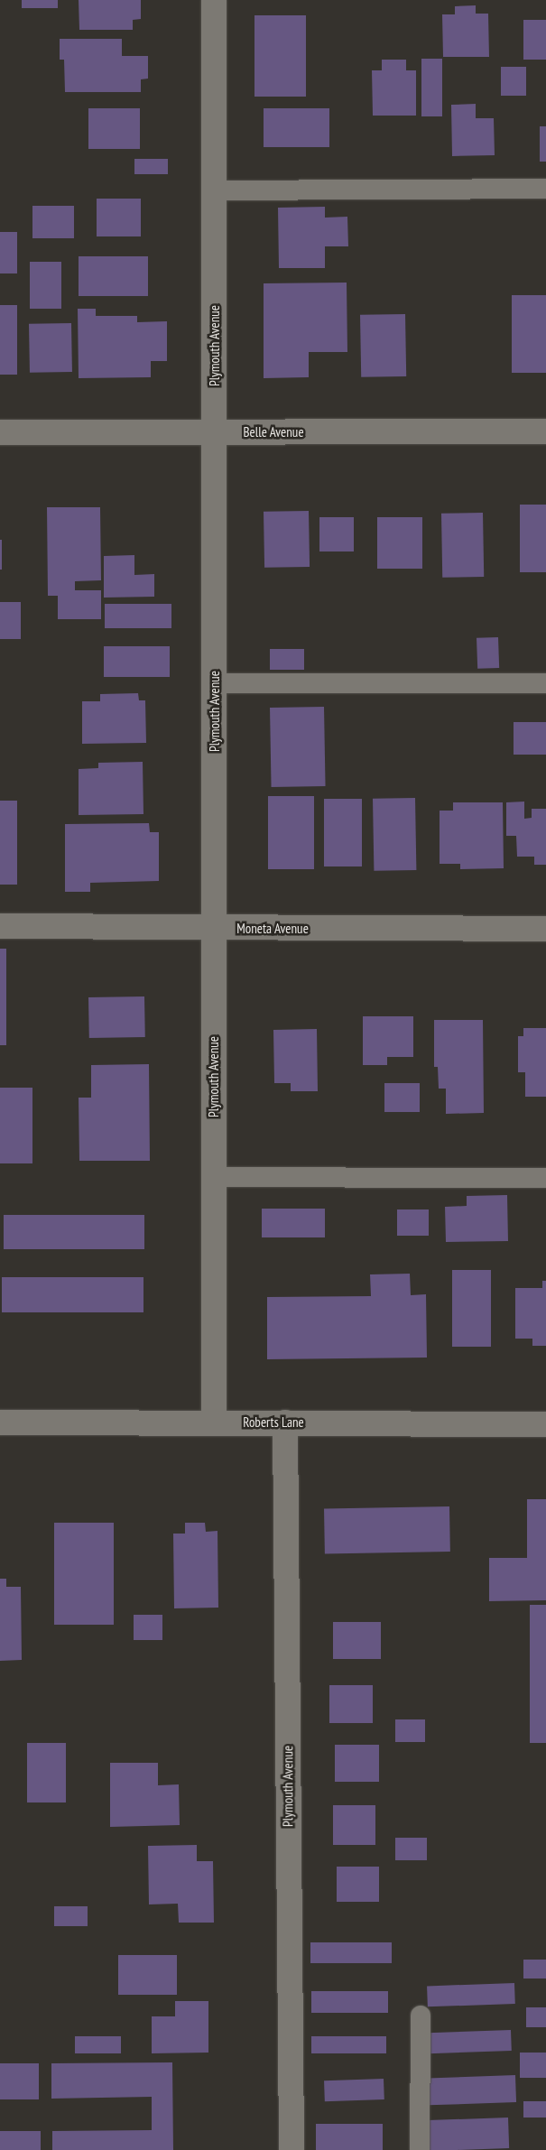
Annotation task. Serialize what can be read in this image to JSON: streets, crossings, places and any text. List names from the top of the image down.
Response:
{
  "streets": {
    "street": [
      "Plymouth Avenue",
      "Belle Avenue",
      "Moneta Avenue",
      "Roberts Lane"
    ]
  },
  "crossings": [
    ["Plymouth Avenue", "Belle Avenue"],
    ["Plymouth Avenue", "Moneta Avenue"],
    ["Plymouth Avenue", "Roberts Lane"]
  ]
}
